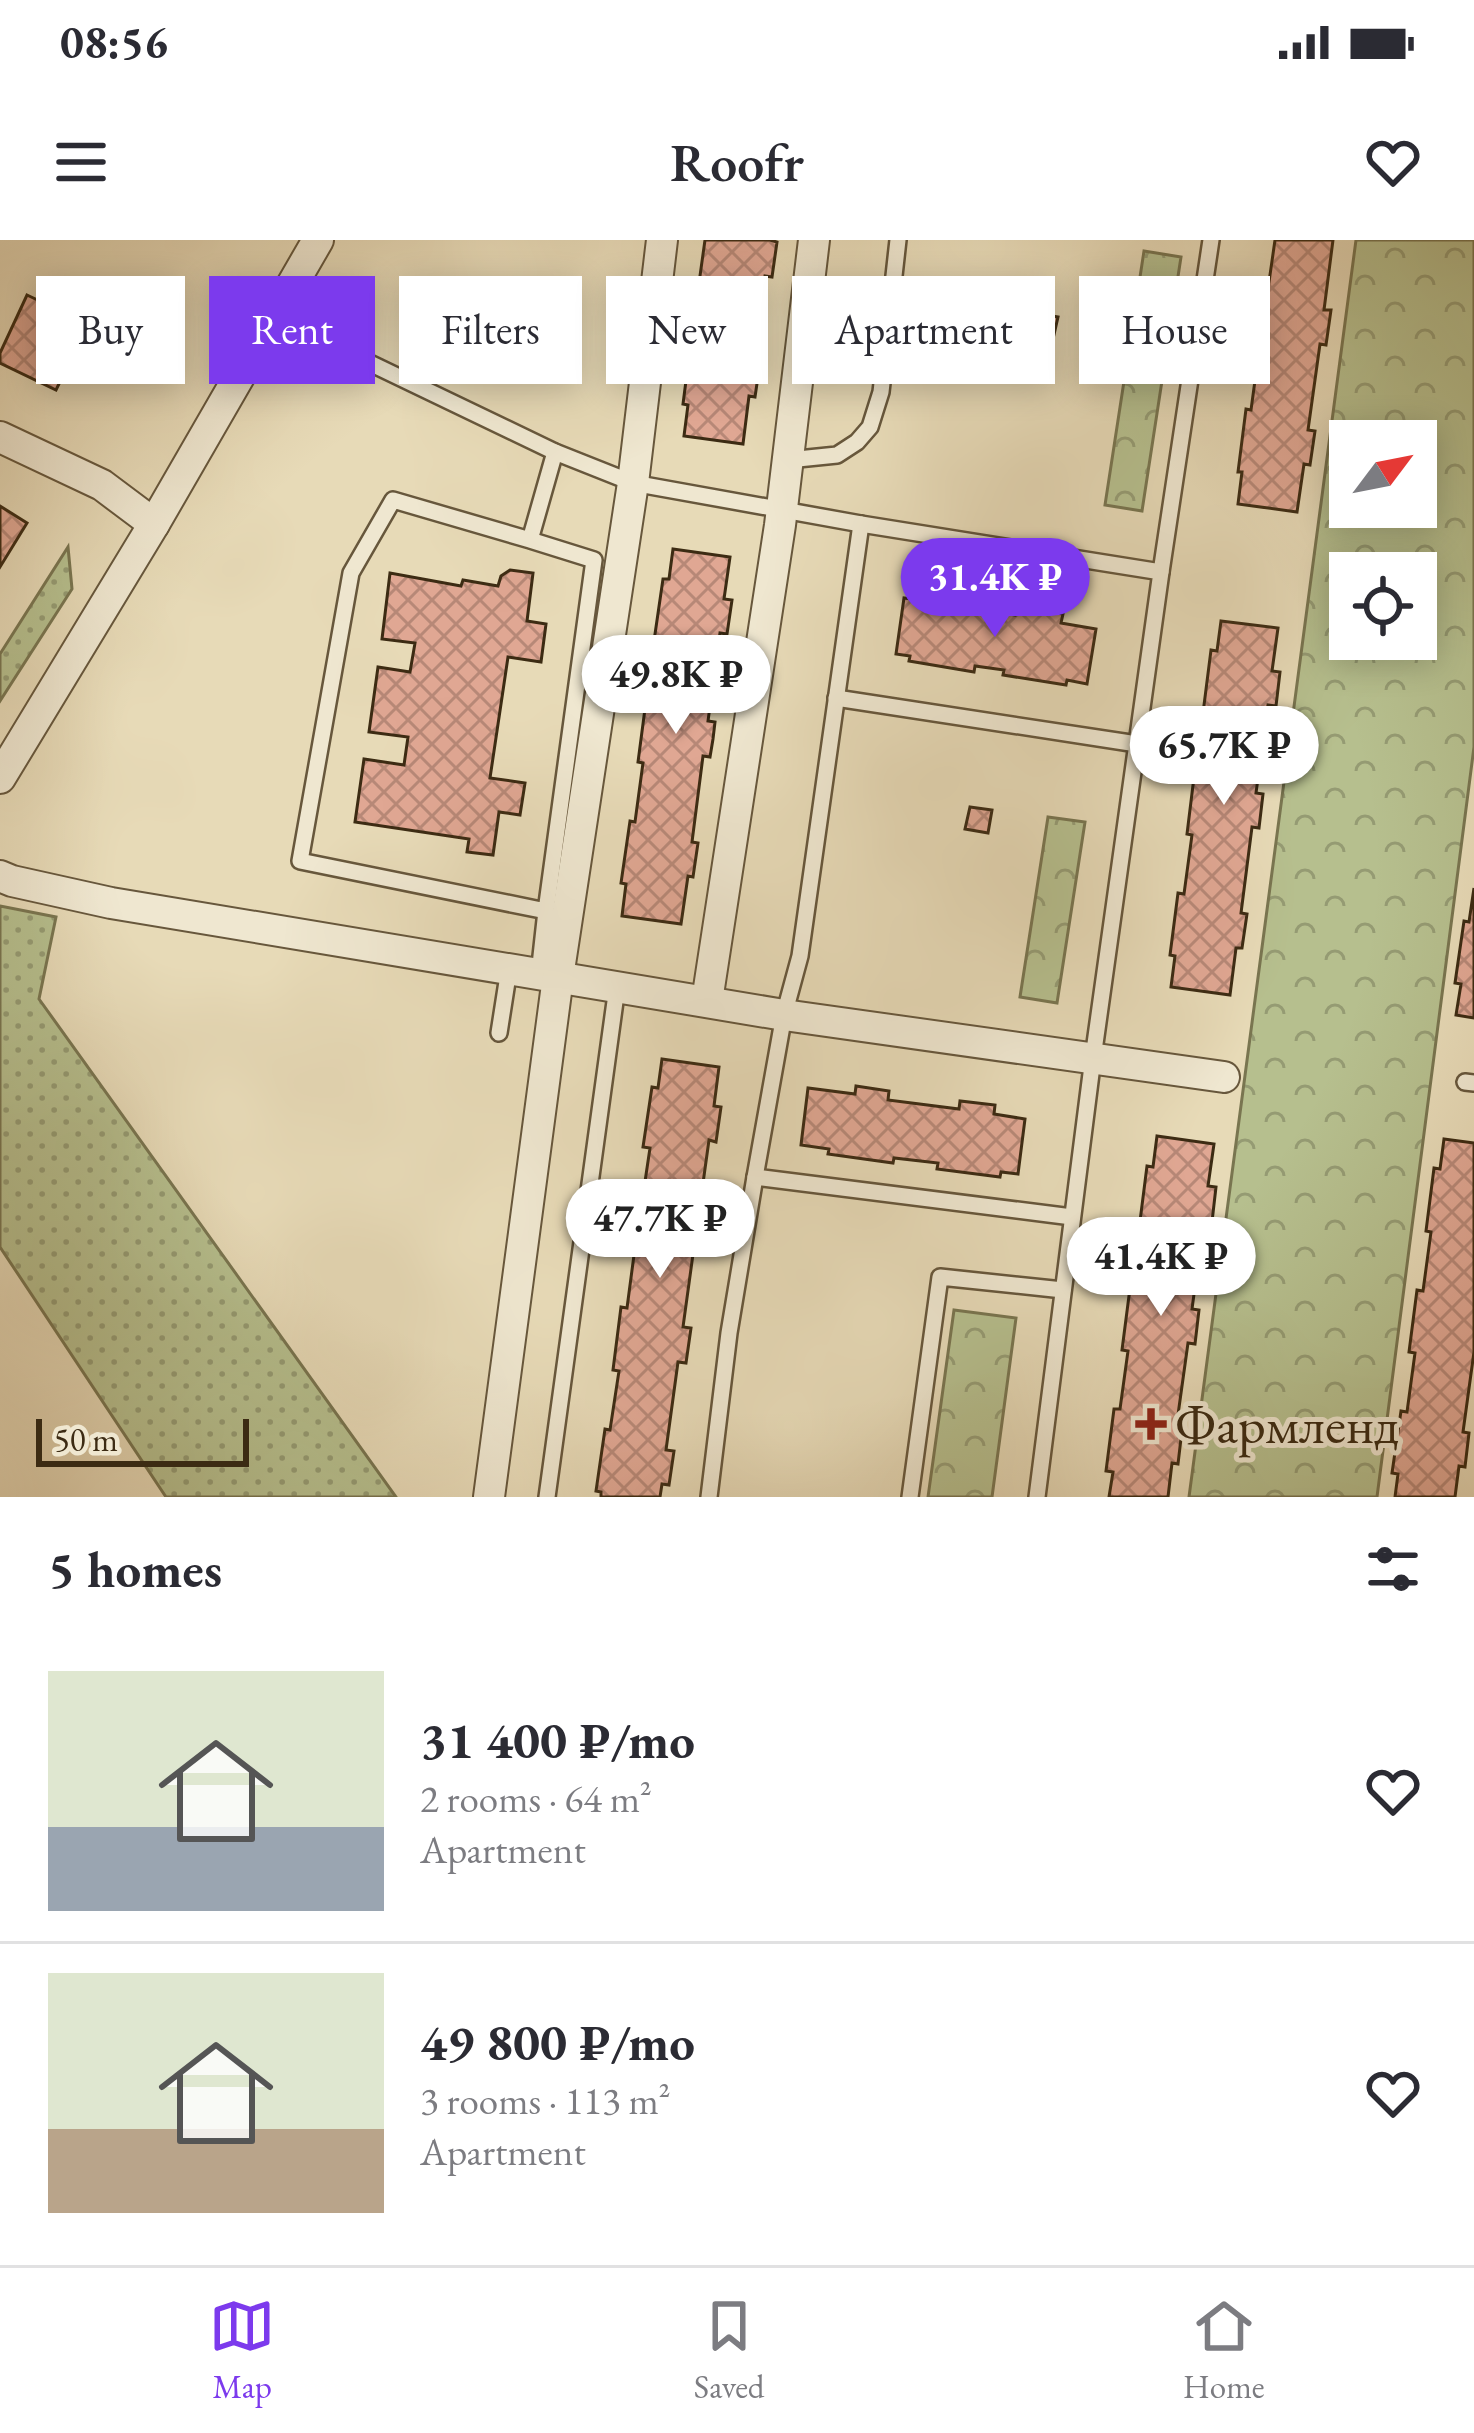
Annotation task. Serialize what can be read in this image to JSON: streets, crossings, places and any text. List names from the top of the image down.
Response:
{
  "places": {
    "health": ["Фармленд"]
  },
  "scale_bar": "50 m",
  "north": "top right",
  "page": {
    "status": "08:56",
    "header": "Roofr",
    "chip": [
      "Buy",
      "Rent",
      "Filters",
      "New",
      "Apartment",
      "House"
    ],
    "price": [
      "31.4K ₽",
      "49.8K ₽",
      "65.7K ₽",
      "47.7K ₽",
      "41.4K ₽"
    ],
    "scale": "50 m",
    "heading": "5 homes",
    "list": [
      {
        "name": "31 400 ₽/mo",
        "note": "2 rooms · 64 m² · Apartment"
      },
      {
        "name": "49 800 ₽/mo",
        "note": "3 rooms · 113 m² · Apartment"
      }
    ],
    "tabs": ["Map", "Saved", "Home"]
  }
}
